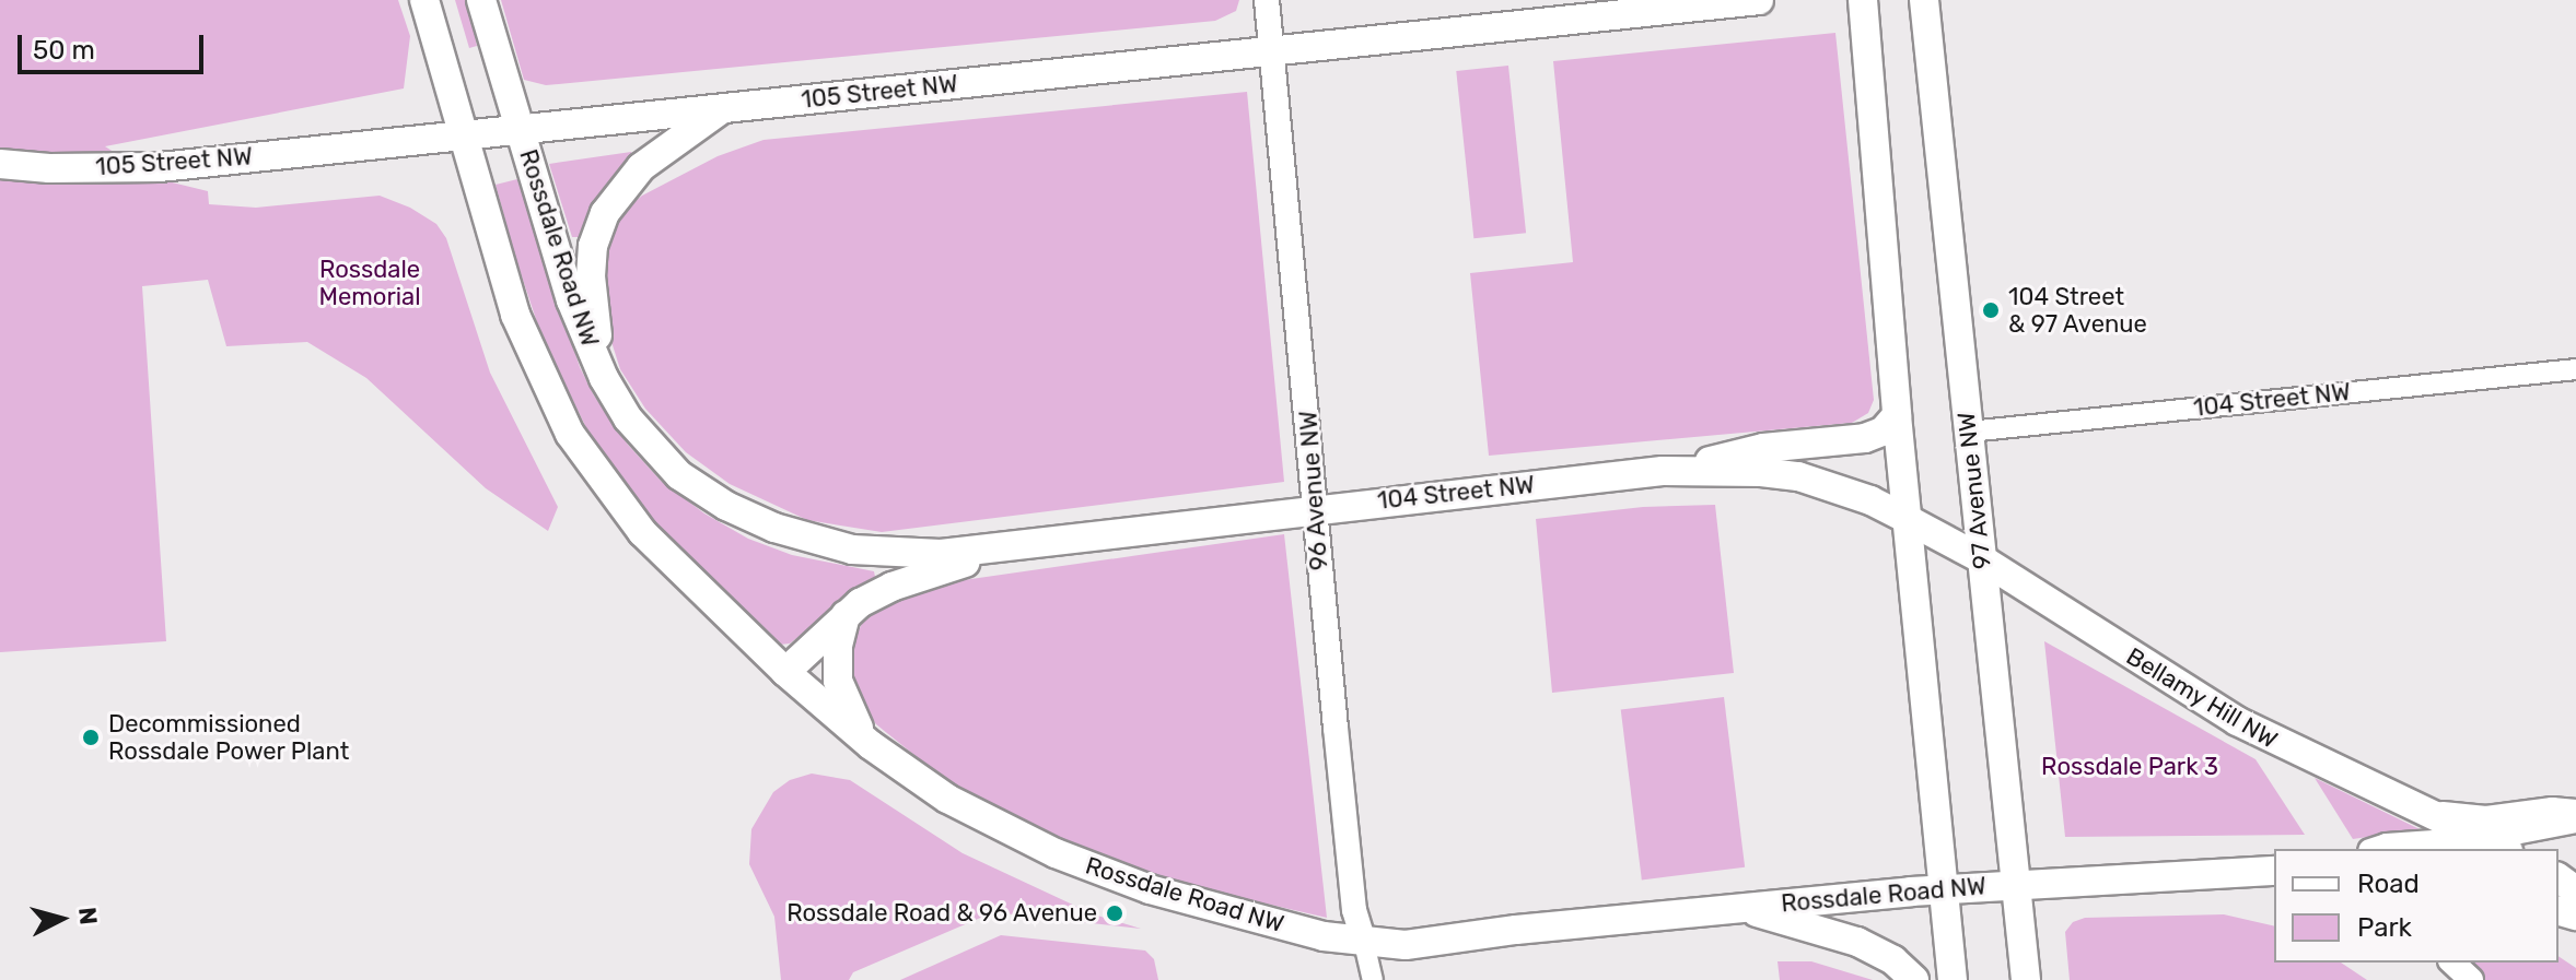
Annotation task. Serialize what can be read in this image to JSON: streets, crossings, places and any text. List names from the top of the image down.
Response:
{
  "streets": {
    "main road": [
      "105 Street NW",
      "Rossdale Road NW",
      "104 Street NW",
      "97 Avenue NW",
      "Bellamy Hill NW"
    ],
    "street": ["96 Avenue NW"]
  },
  "crossings": [
    ["105 Street NW", "Rossdale Road NW"],
    ["105 Street NW", "96 Avenue NW"],
    ["Rossdale Road NW", "104 Street NW"],
    ["Rossdale Road NW", "96 Avenue NW"],
    ["Rossdale Road NW", "97 Avenue NW"],
    ["104 Street NW", "96 Avenue NW"],
    ["104 Street NW", "97 Avenue NW"],
    ["104 Street NW", "Bellamy Hill NW"],
    ["97 Avenue NW", "Bellamy Hill NW"]
  ],
  "parks": ["Rossdale Memorial", "Rossdale Park 3"],
  "places": ["104 Street & 97 Avenue", "Decommissioned Rossdale Power Plant", "Rossdale Road & 96 Avenue"],
  "legend": ["Road", "Park"],
  "scale_bar": "50 m",
  "north": "right"
}
